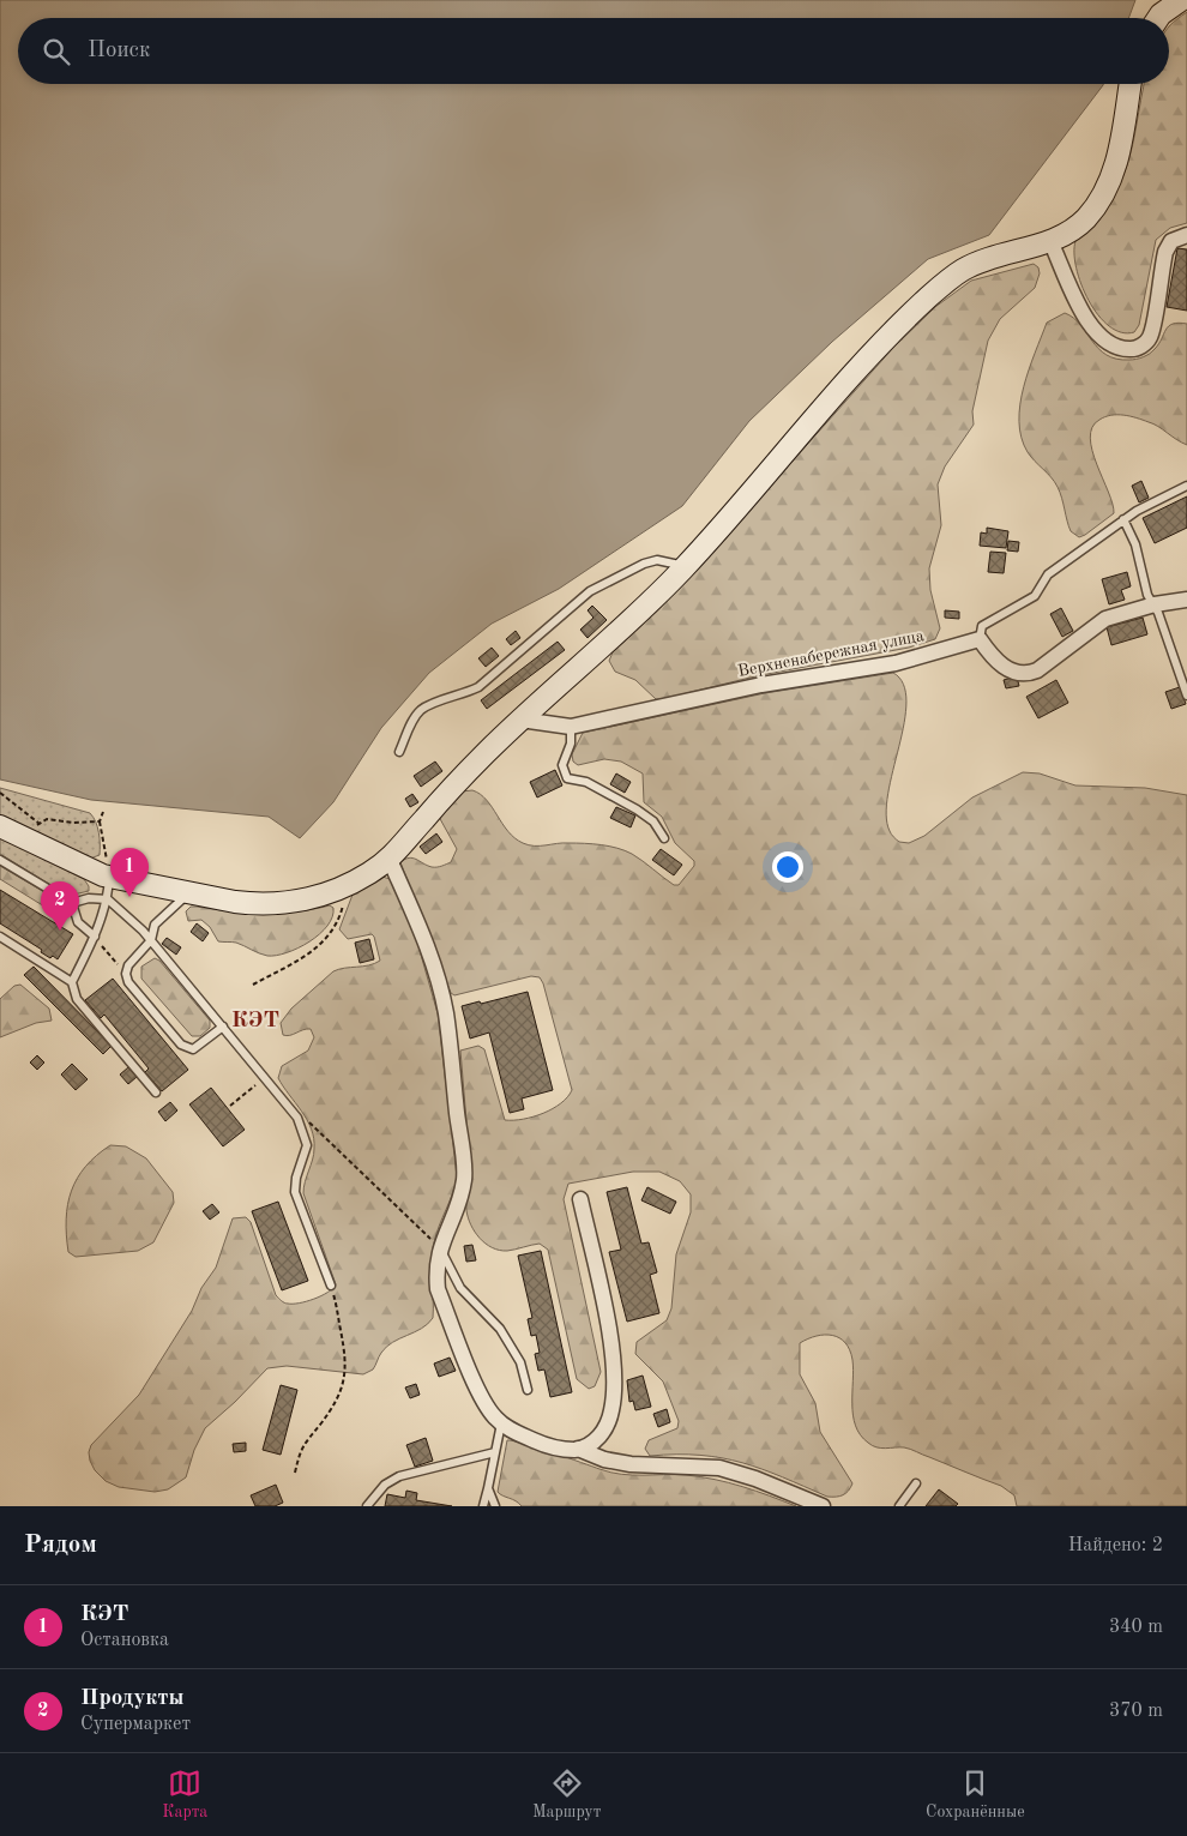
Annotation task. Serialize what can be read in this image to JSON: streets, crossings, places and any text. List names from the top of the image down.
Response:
{
  "streets": {
    "street": ["Верхненабережная улица"]
  },
  "districts": ["КЭТ"],
  "page": {
    "search": "Поиск",
    "pins": ["1", "2"],
    "heading": ["Рядом", "Найдено: 2"],
    "list": [
      {
        "mark": "1",
        "name": "КЭТ",
        "note": "Остановка",
        "value": "340 m"
      },
      {
        "mark": "2",
        "name": "Продукты",
        "note": "Супермаркет",
        "value": "370 m"
      }
    ],
    "nav": ["Карта", "Маршрут", "Сохранённые"]
  }
}
